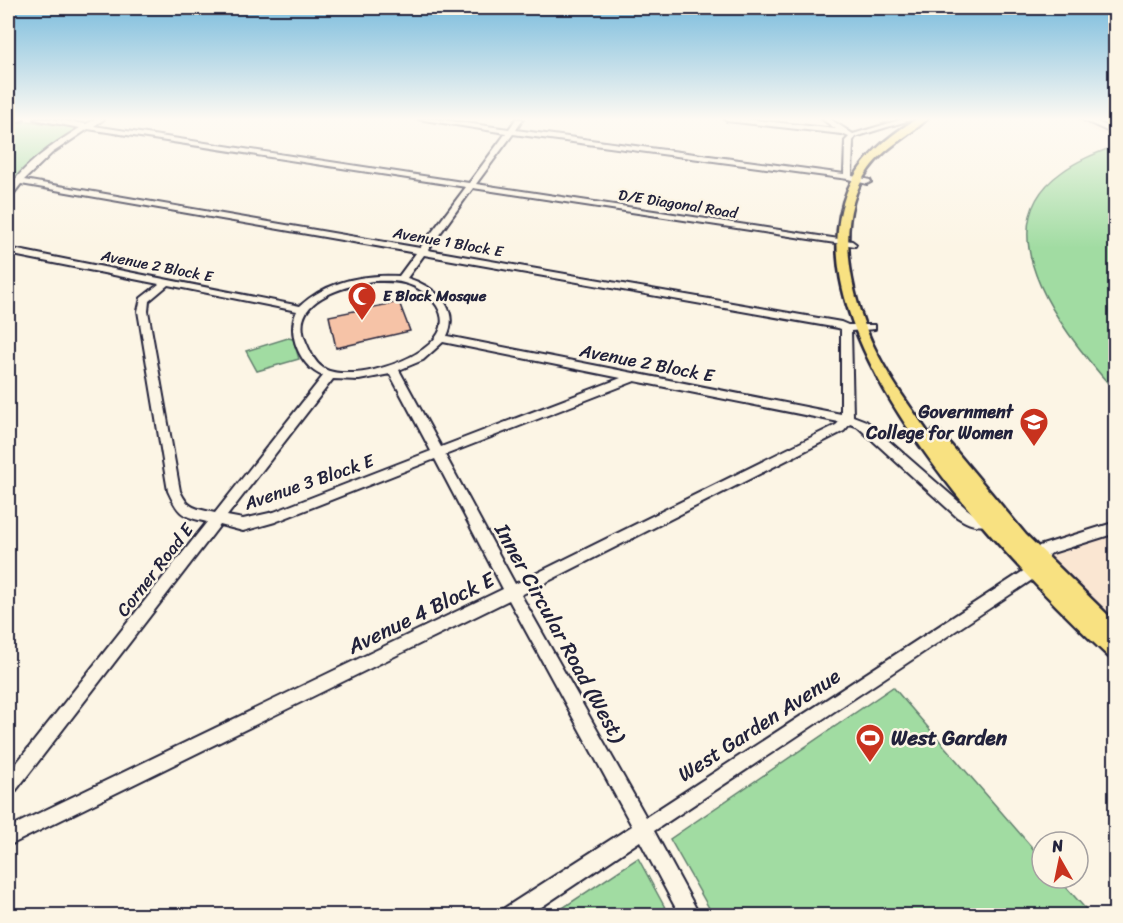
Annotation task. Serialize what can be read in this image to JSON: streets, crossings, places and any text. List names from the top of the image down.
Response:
{
  "streets": {
    "street": [
      "D/E Diagonal Road",
      "Avenue 1 Block E",
      "Avenue 2 Block E",
      "Avenue 3 Block E",
      "Corner Road E",
      "Avenue 4 Block E",
      "Inner Circular Road (West)",
      "West Garden Avenue"
    ]
  },
  "crossings": [
    ["Avenue 2 Block E", "Avenue 3 Block E"],
    ["Avenue 2 Block E", "Corner Road E"],
    ["Avenue 2 Block E", "Avenue 4 Block E"],
    ["Avenue 2 Block E", "Inner Circular Road (West)"],
    ["Avenue 3 Block E", "Corner Road E"],
    ["Avenue 3 Block E", "Inner Circular Road (West)"],
    ["Corner Road E", "Inner Circular Road (West)"],
    ["Avenue 4 Block E", "Inner Circular Road (West)"],
    ["Inner Circular Road (West)", "West Garden Avenue"]
  ],
  "places": {
    "mosque": ["E Block Mosque"],
    "school or university": ["Government College for Women"],
    "sports": ["West Garden"]
  },
  "north": "top"
}
